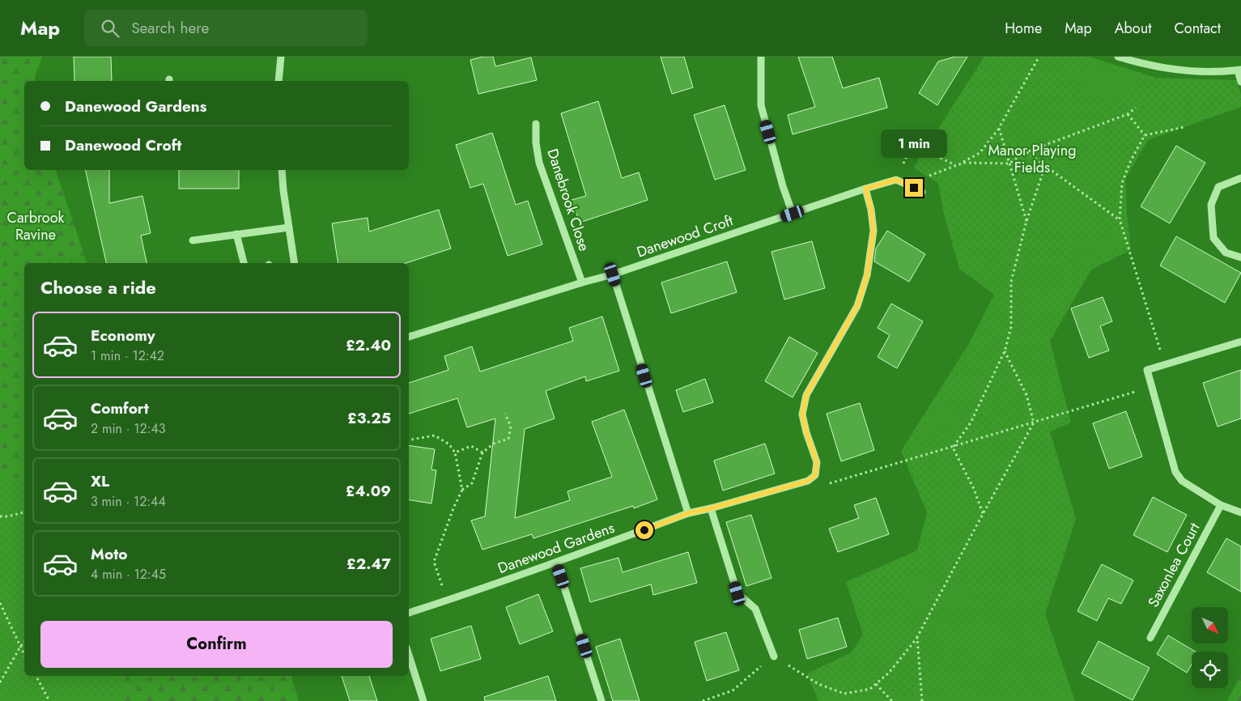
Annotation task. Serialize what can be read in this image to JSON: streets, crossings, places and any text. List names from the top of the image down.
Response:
{
  "streets": {
    "street": [
      "Danebrook Close",
      "Danewood Croft",
      "Danewood Gardens",
      "Saxonlea Court"
    ]
  },
  "crossings": [
    ["Danebrook Close", "Danewood Croft"]
  ],
  "parks": ["Manor Playing Fields", "Carbrook Ravine"],
  "north": "bottom right",
  "page": {
    "header": "Map",
    "search": "Search here",
    "nav": [
      "Home",
      "Map",
      "About",
      "Contact"
    ],
    "banner": ["Danewood Gardens", "Danewood Croft"],
    "bubble": "1 min",
    "heading": "Choose a ride",
    "list": [
      {
        "name": "Economy",
        "note": "1 min · 12:42",
        "value": "£2.40"
      },
      {
        "name": "Comfort",
        "note": "2 min · 12:43",
        "value": "£3.25"
      },
      {
        "name": "XL",
        "note": "3 min · 12:44",
        "value": "£4.09"
      },
      {
        "name": "Moto",
        "note": "4 min · 12:45",
        "value": "£2.47"
      }
    ],
    "buttons": "Confirm"
  }
}
